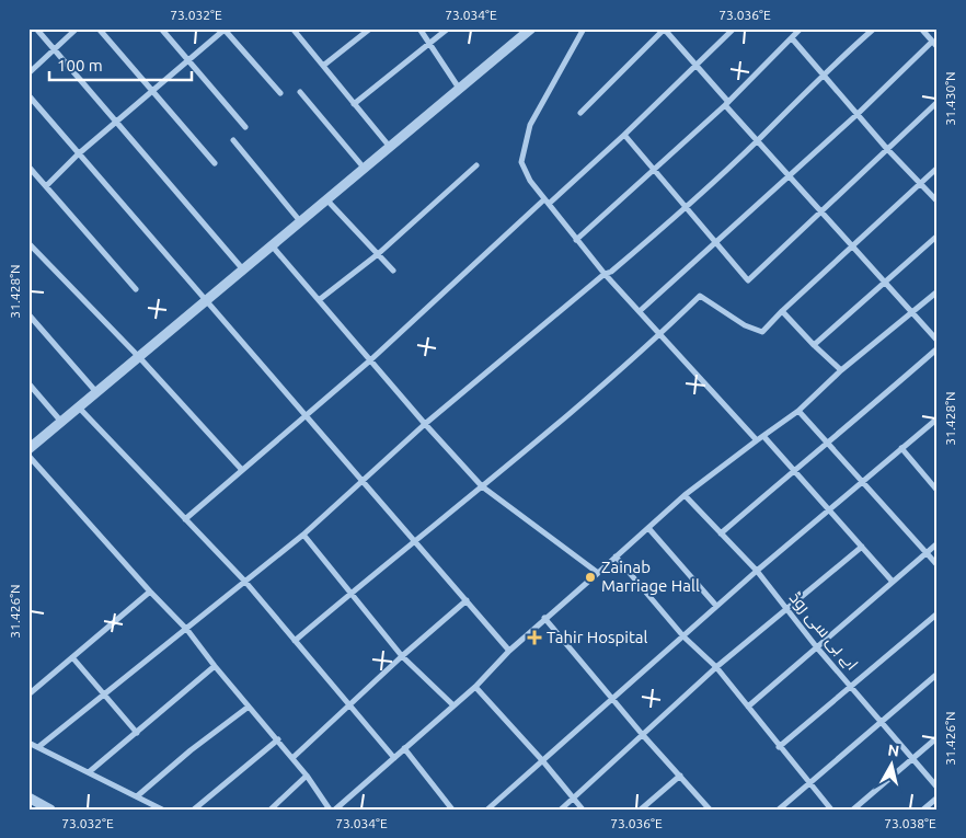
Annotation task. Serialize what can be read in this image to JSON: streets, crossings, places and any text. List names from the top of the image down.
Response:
{
  "streets": {
    "street": ["اے بی سی روڈ"]
  },
  "places": {
    "other": ["Zainab Marriage Hall"],
    "health": ["Tahir Hospital"]
  },
  "scale_bar": "100 m",
  "north": "top",
  "coordinates": [
    "73.032°E",
    "73.034°E",
    "73.036°E",
    "31.430°N",
    "31.428°N",
    "31.426°N",
    "73.038°E"
  ]
}
